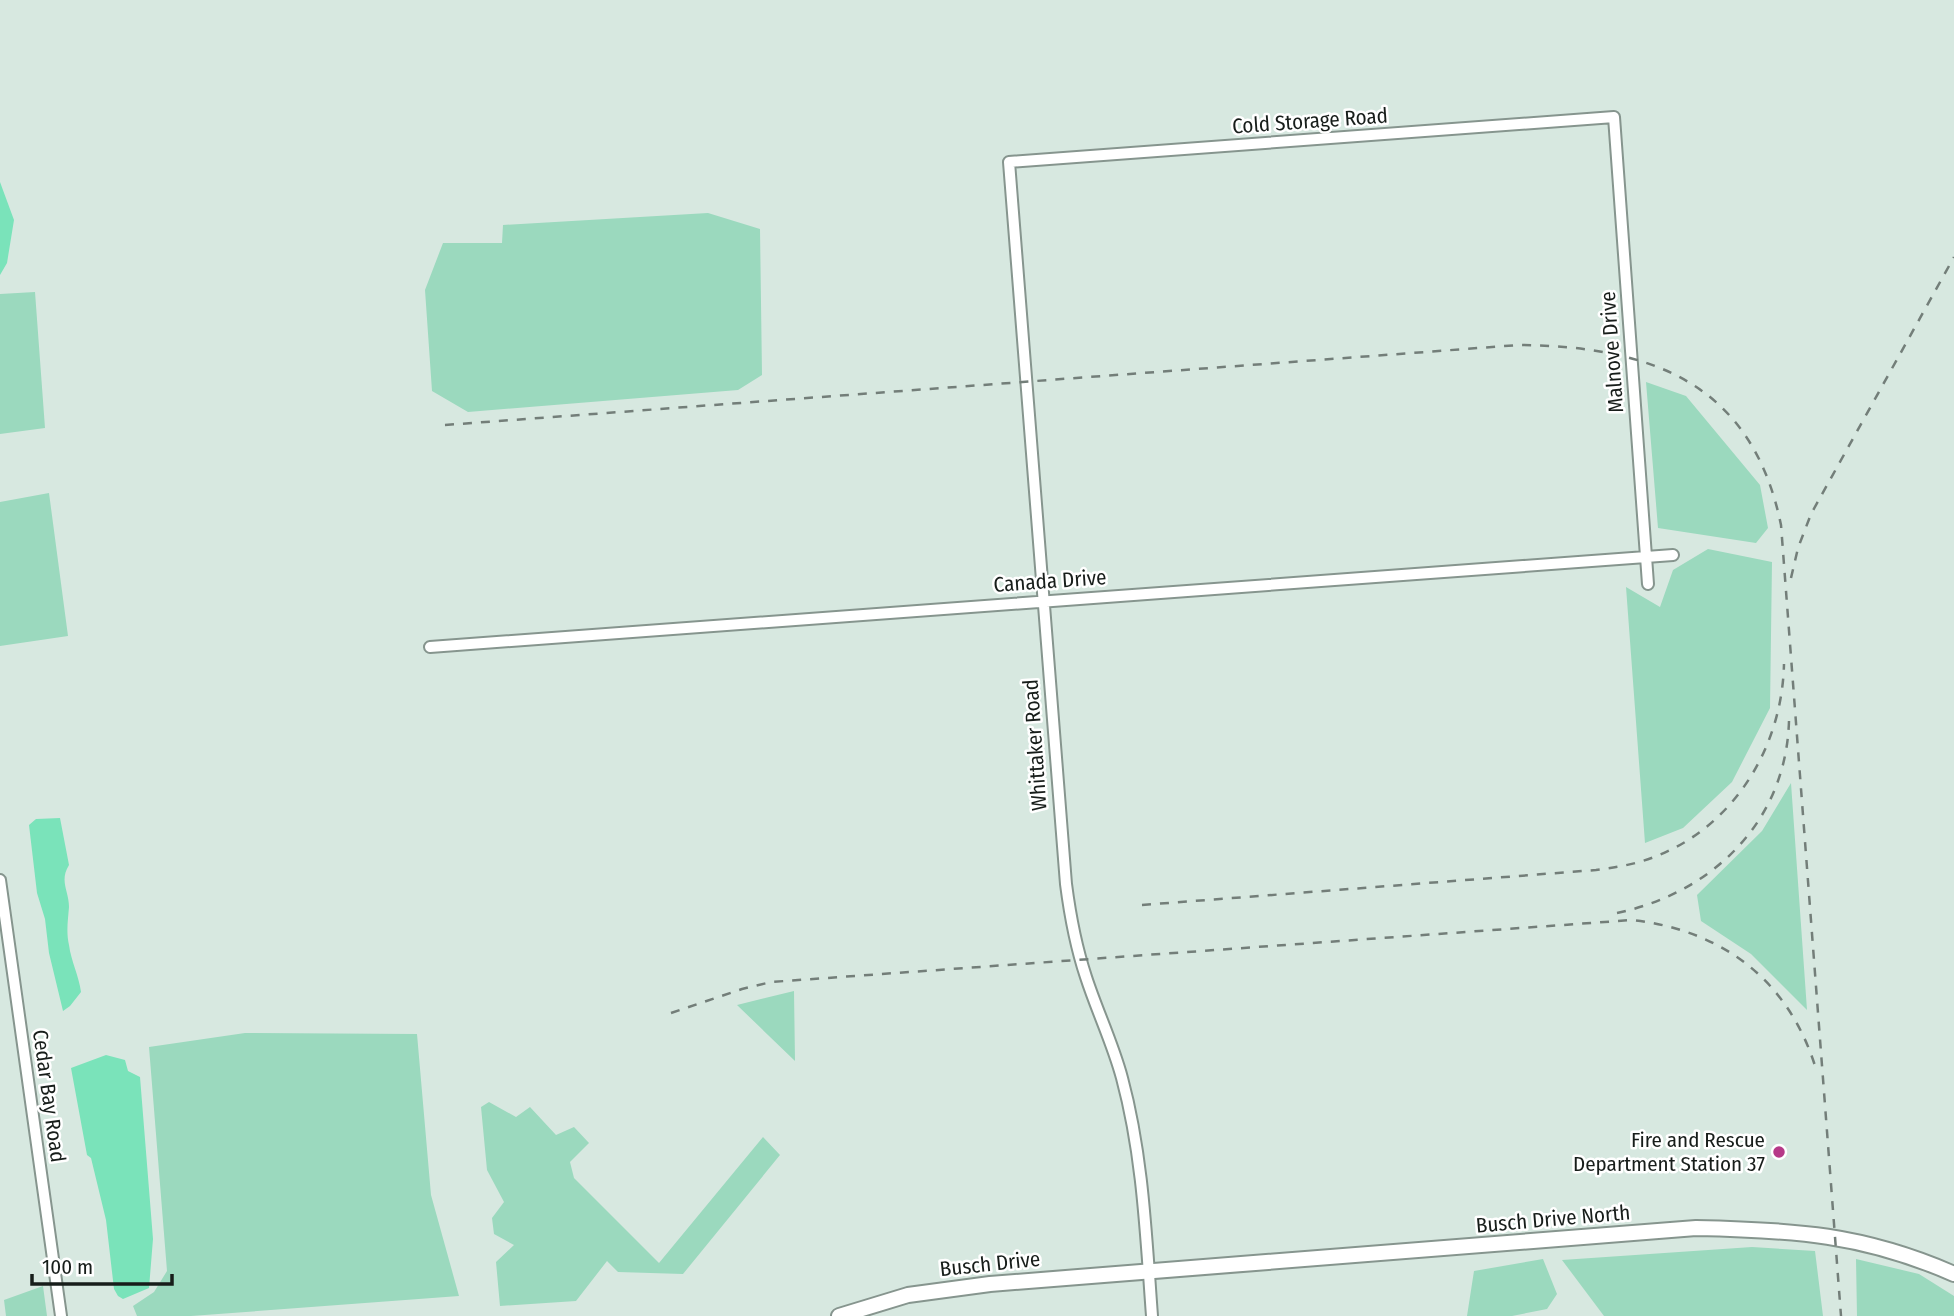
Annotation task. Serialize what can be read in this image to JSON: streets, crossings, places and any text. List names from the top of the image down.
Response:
{
  "streets": {
    "street": [
      "Cold Storage Road",
      "Malnove Drive",
      "Canada Drive",
      "Whittaker Road",
      "Cedar Bay Road",
      "Busch Drive North",
      "Busch Drive"
    ]
  },
  "crossings": [
    ["Cold Storage Road", "Malnove Drive"],
    ["Cold Storage Road", "Whittaker Road"],
    ["Malnove Drive", "Canada Drive"],
    ["Canada Drive", "Whittaker Road"],
    ["Whittaker Road", "Busch Drive North"],
    ["Whittaker Road", "Busch Drive"],
    ["Busch Drive North", "Busch Drive"]
  ],
  "places": ["Fire and Rescue Department Station 37"],
  "scale_bar": "100 m"
}
